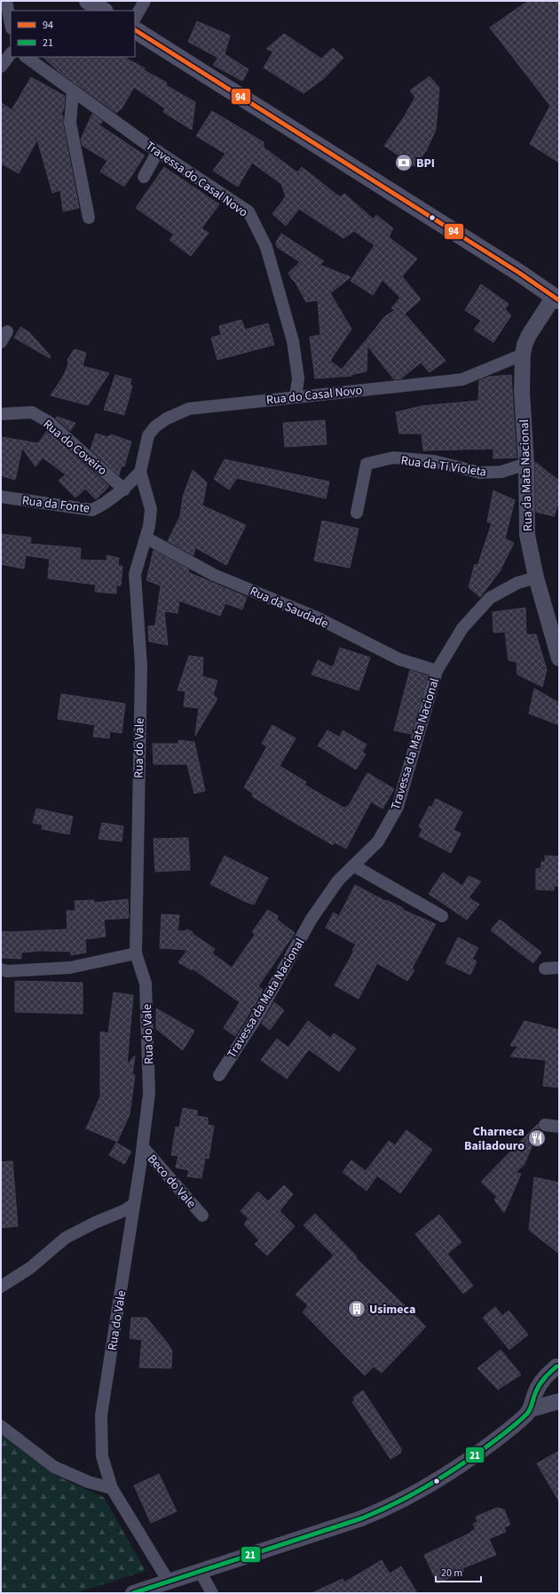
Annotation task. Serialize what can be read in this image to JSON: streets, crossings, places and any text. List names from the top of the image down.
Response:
{
  "streets": {
    "street": [
      "Travessa do Casal Novo",
      "Rua do Casal Novo",
      "Rua do Coveiro",
      "Rua da Ti Violeta",
      "Rua da Mata Nacional",
      "Rua da Fonte",
      "Rua da Saudade",
      "Travessa da Mata Nacional",
      "Rua do Vale",
      "Beco do Vale"
    ]
  },
  "crossings": [
    ["Travessa do Casal Novo", "Rua do Casal Novo"],
    ["Rua do Casal Novo", "Rua da Mata Nacional"],
    ["Rua do Casal Novo", "Rua da Fonte"],
    ["Rua do Casal Novo", "Rua do Vale"],
    ["Rua do Coveiro", "Rua da Fonte"],
    ["Rua da Ti Violeta", "Rua da Mata Nacional"],
    ["Rua da Mata Nacional", "Travessa da Mata Nacional"],
    ["Rua da Fonte", "Rua do Vale"],
    ["Rua da Saudade", "Travessa da Mata Nacional"],
    ["Rua da Saudade", "Rua do Vale"],
    ["Rua do Vale", "Beco do Vale"]
  ],
  "places": {
    "bank": ["BPI"],
    "restaurant": ["Charneca Bailadouro"],
    "building": ["Usimeca"]
  },
  "lines": ["transit line 94", "transit line 21"],
  "legend": ["94", "21"],
  "scale_bar": "20 m"
}
